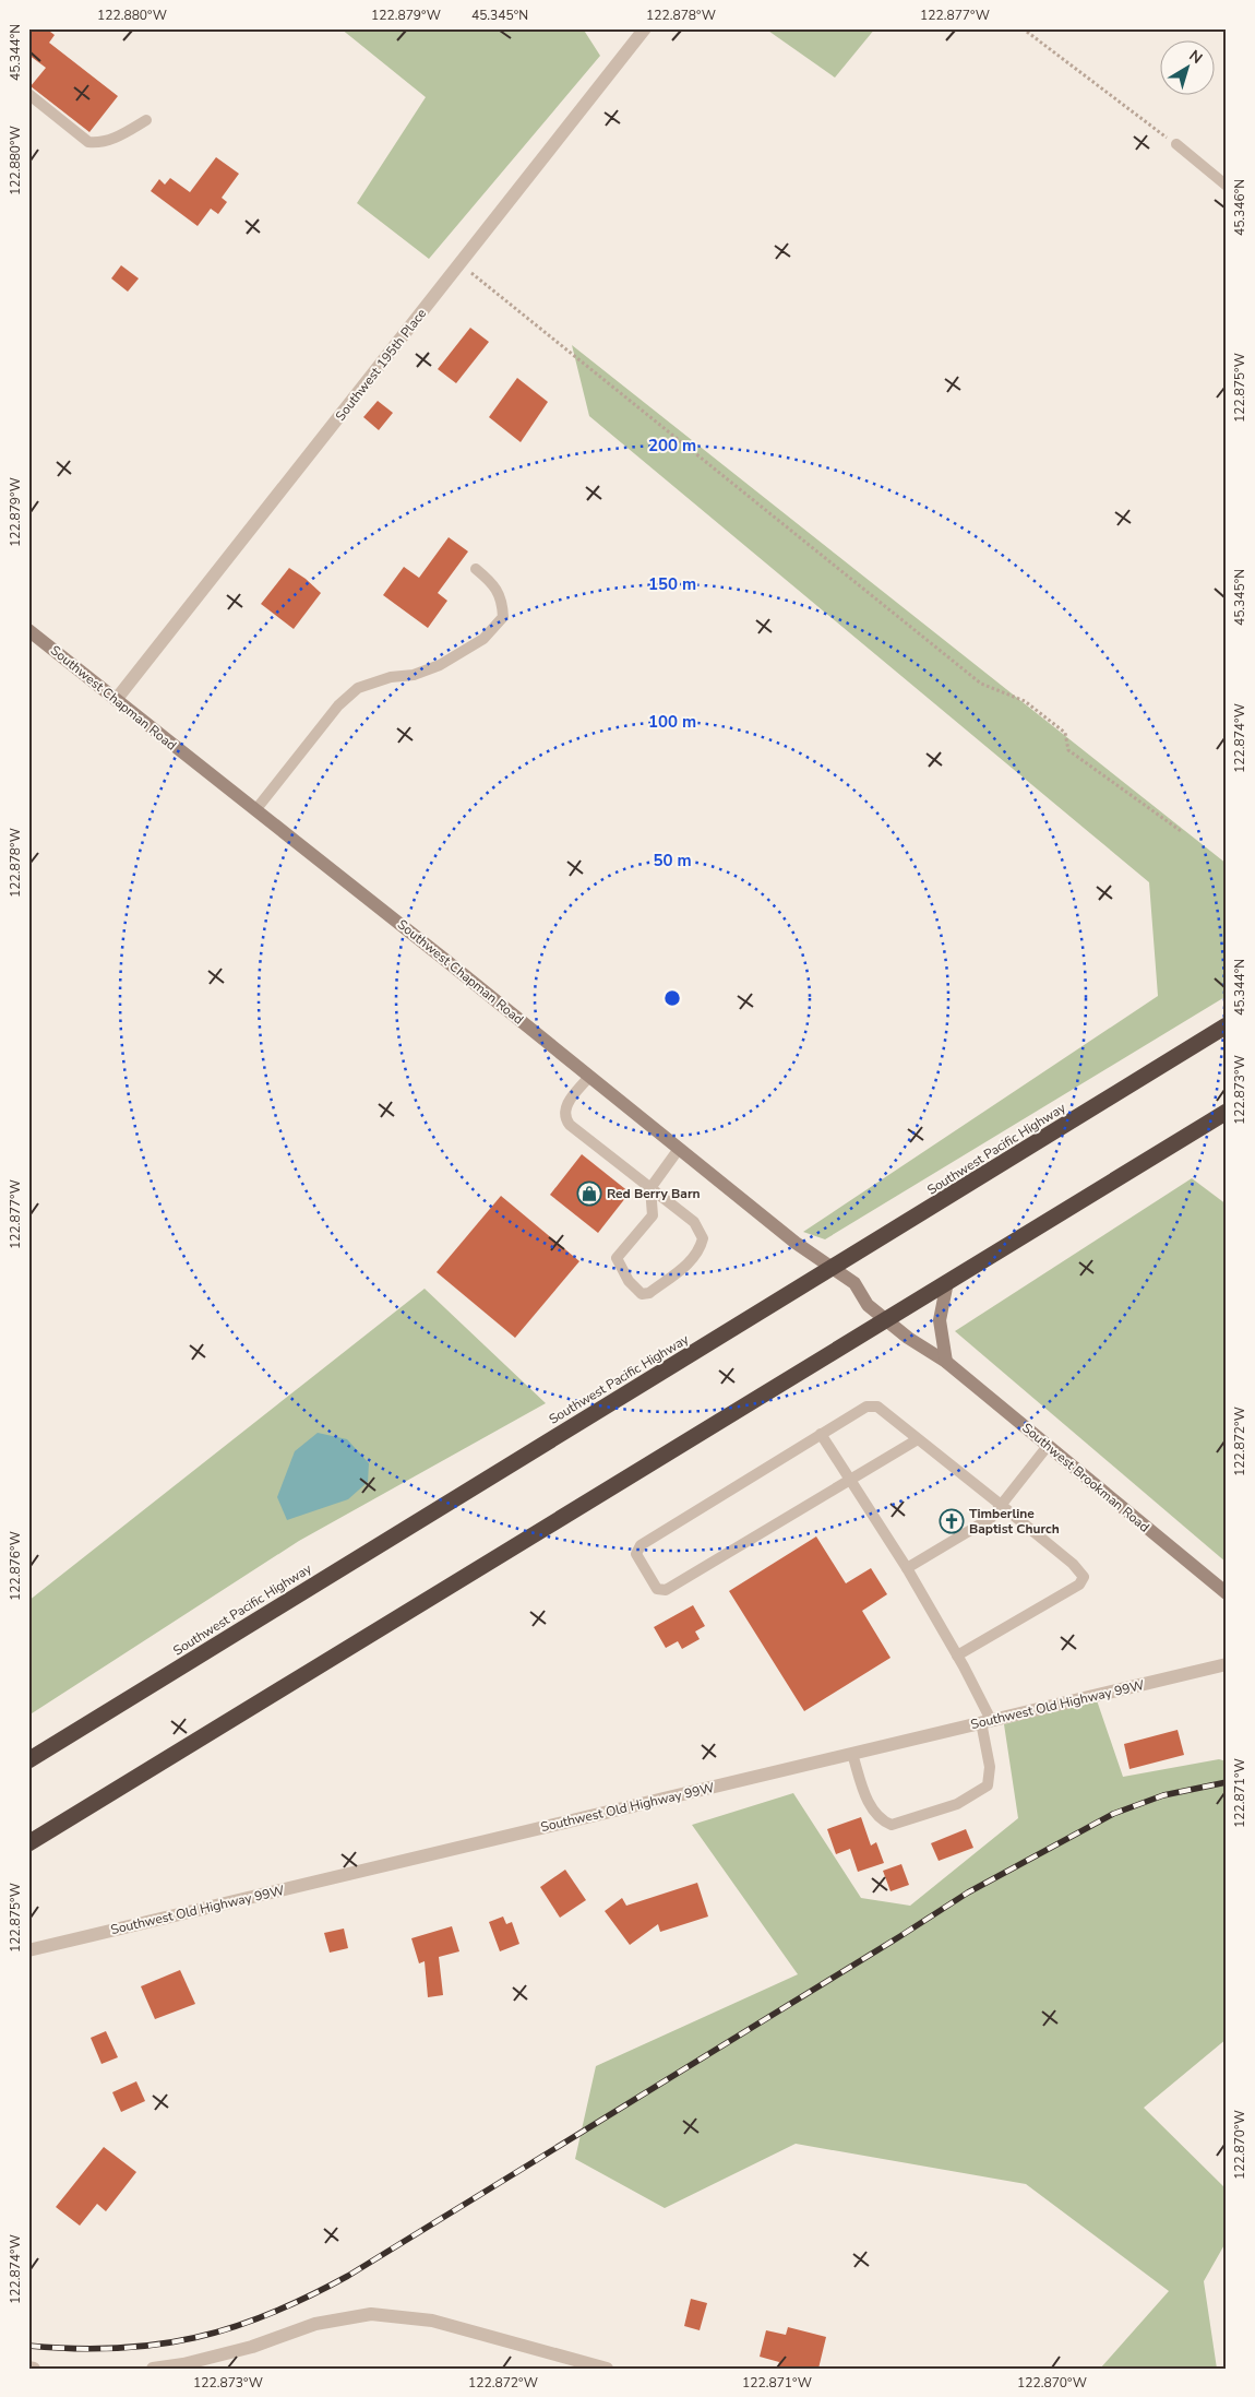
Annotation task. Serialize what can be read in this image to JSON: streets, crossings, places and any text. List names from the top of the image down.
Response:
{
  "streets": {
    "highway": ["Southwest Pacific Highway"],
    "street": [
      "Southwest 195th Place",
      "Southwest Chapman Road",
      "Southwest Brookman Road",
      "Southwest Old Highway 99W"
    ]
  },
  "crossings": [
    ["Southwest 195th Place", "Southwest Chapman Road"],
    ["Southwest Chapman Road", "Southwest Pacific Highway"],
    ["Southwest Chapman Road", "Southwest Brookman Road"]
  ],
  "places": {
    "shop": ["Red Berry Barn"],
    "church": ["Timberline Baptist Church"]
  },
  "north": "top right",
  "coordinates": [
    "122.880°W",
    "122.879°W",
    "45.345°N",
    "122.878°W",
    "122.877°W",
    "45.344°N",
    "45.346°N",
    "122.875°W",
    "122.874°W",
    "122.873°W",
    "122.872°W",
    "122.876°W",
    "122.871°W",
    "122.870°W"
  ],
  "rings": [
    "200 m",
    "150 m",
    "100 m",
    "50 m"
  ]
}
